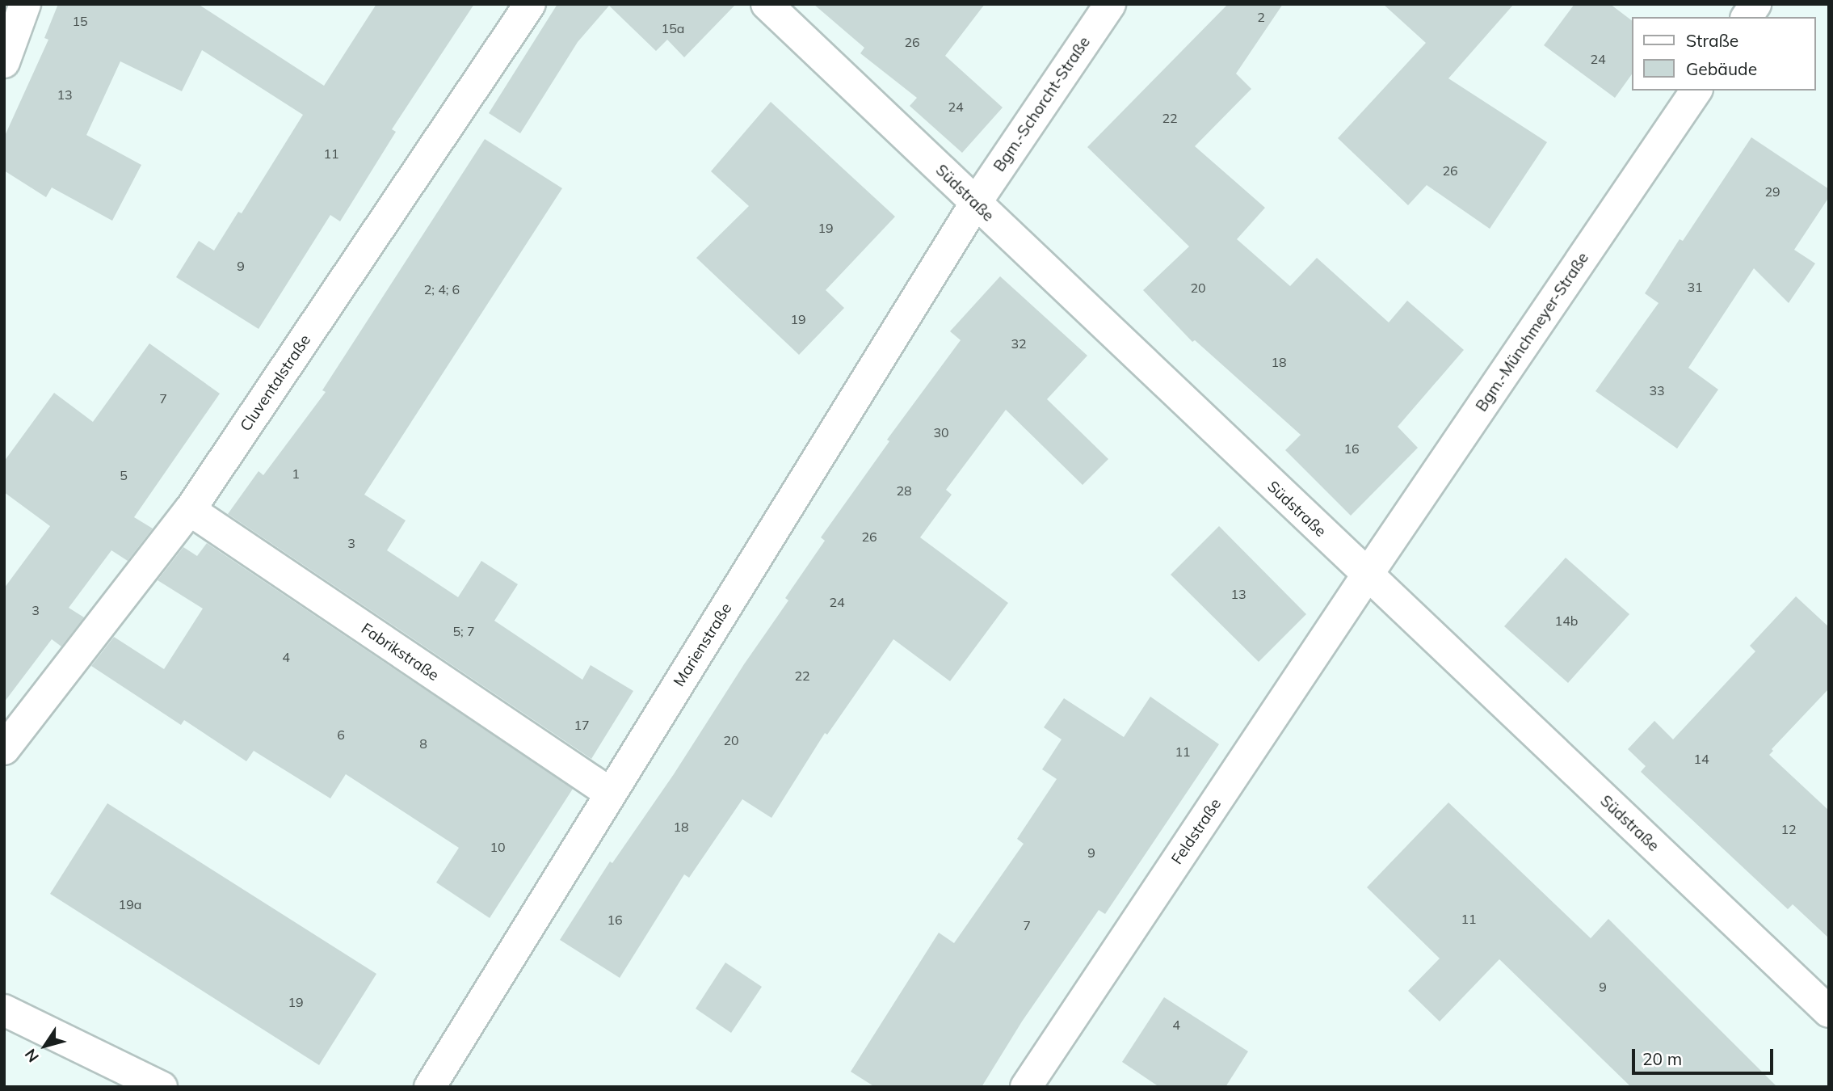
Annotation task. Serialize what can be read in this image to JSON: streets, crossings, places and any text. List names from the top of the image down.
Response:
{
  "streets": {
    "street": [
      "Bgm.-Schorcht-Straße",
      "Südstraße",
      "Bgm.-Münchmeyer-Straße",
      "Cluventalstraße",
      "Marienstraße",
      "Fabrikstraße",
      "Feldstraße"
    ]
  },
  "crossings": [
    ["Bgm.-Schorcht-Straße", "Südstraße"],
    ["Bgm.-Schorcht-Straße", "Marienstraße"],
    ["Südstraße", "Bgm.-Münchmeyer-Straße"],
    ["Südstraße", "Marienstraße"],
    ["Südstraße", "Feldstraße"],
    ["Bgm.-Münchmeyer-Straße", "Feldstraße"],
    ["Cluventalstraße", "Fabrikstraße"],
    ["Marienstraße", "Fabrikstraße"]
  ],
  "house_numbers": [
    "2",
    "15",
    "15a",
    "26",
    "24",
    "13",
    "24",
    "22",
    "11",
    "26",
    "29",
    "19",
    "9",
    "31",
    "20",
    "2; 4; 6",
    "19",
    "32",
    "18",
    "33",
    "7",
    "30",
    "16",
    "1",
    "5",
    "28",
    "26",
    "3",
    "13",
    "24",
    "3",
    "14b",
    "5; 7",
    "4",
    "22",
    "17",
    "6",
    "20",
    "8",
    "11",
    "14",
    "18",
    "12",
    "10",
    "9",
    "19a",
    "11",
    "16",
    "7",
    "9",
    "19",
    "4"
  ],
  "legend": ["Straße", "Gebäude"],
  "scale_bar": "20 m",
  "north": "bottom left"
}
